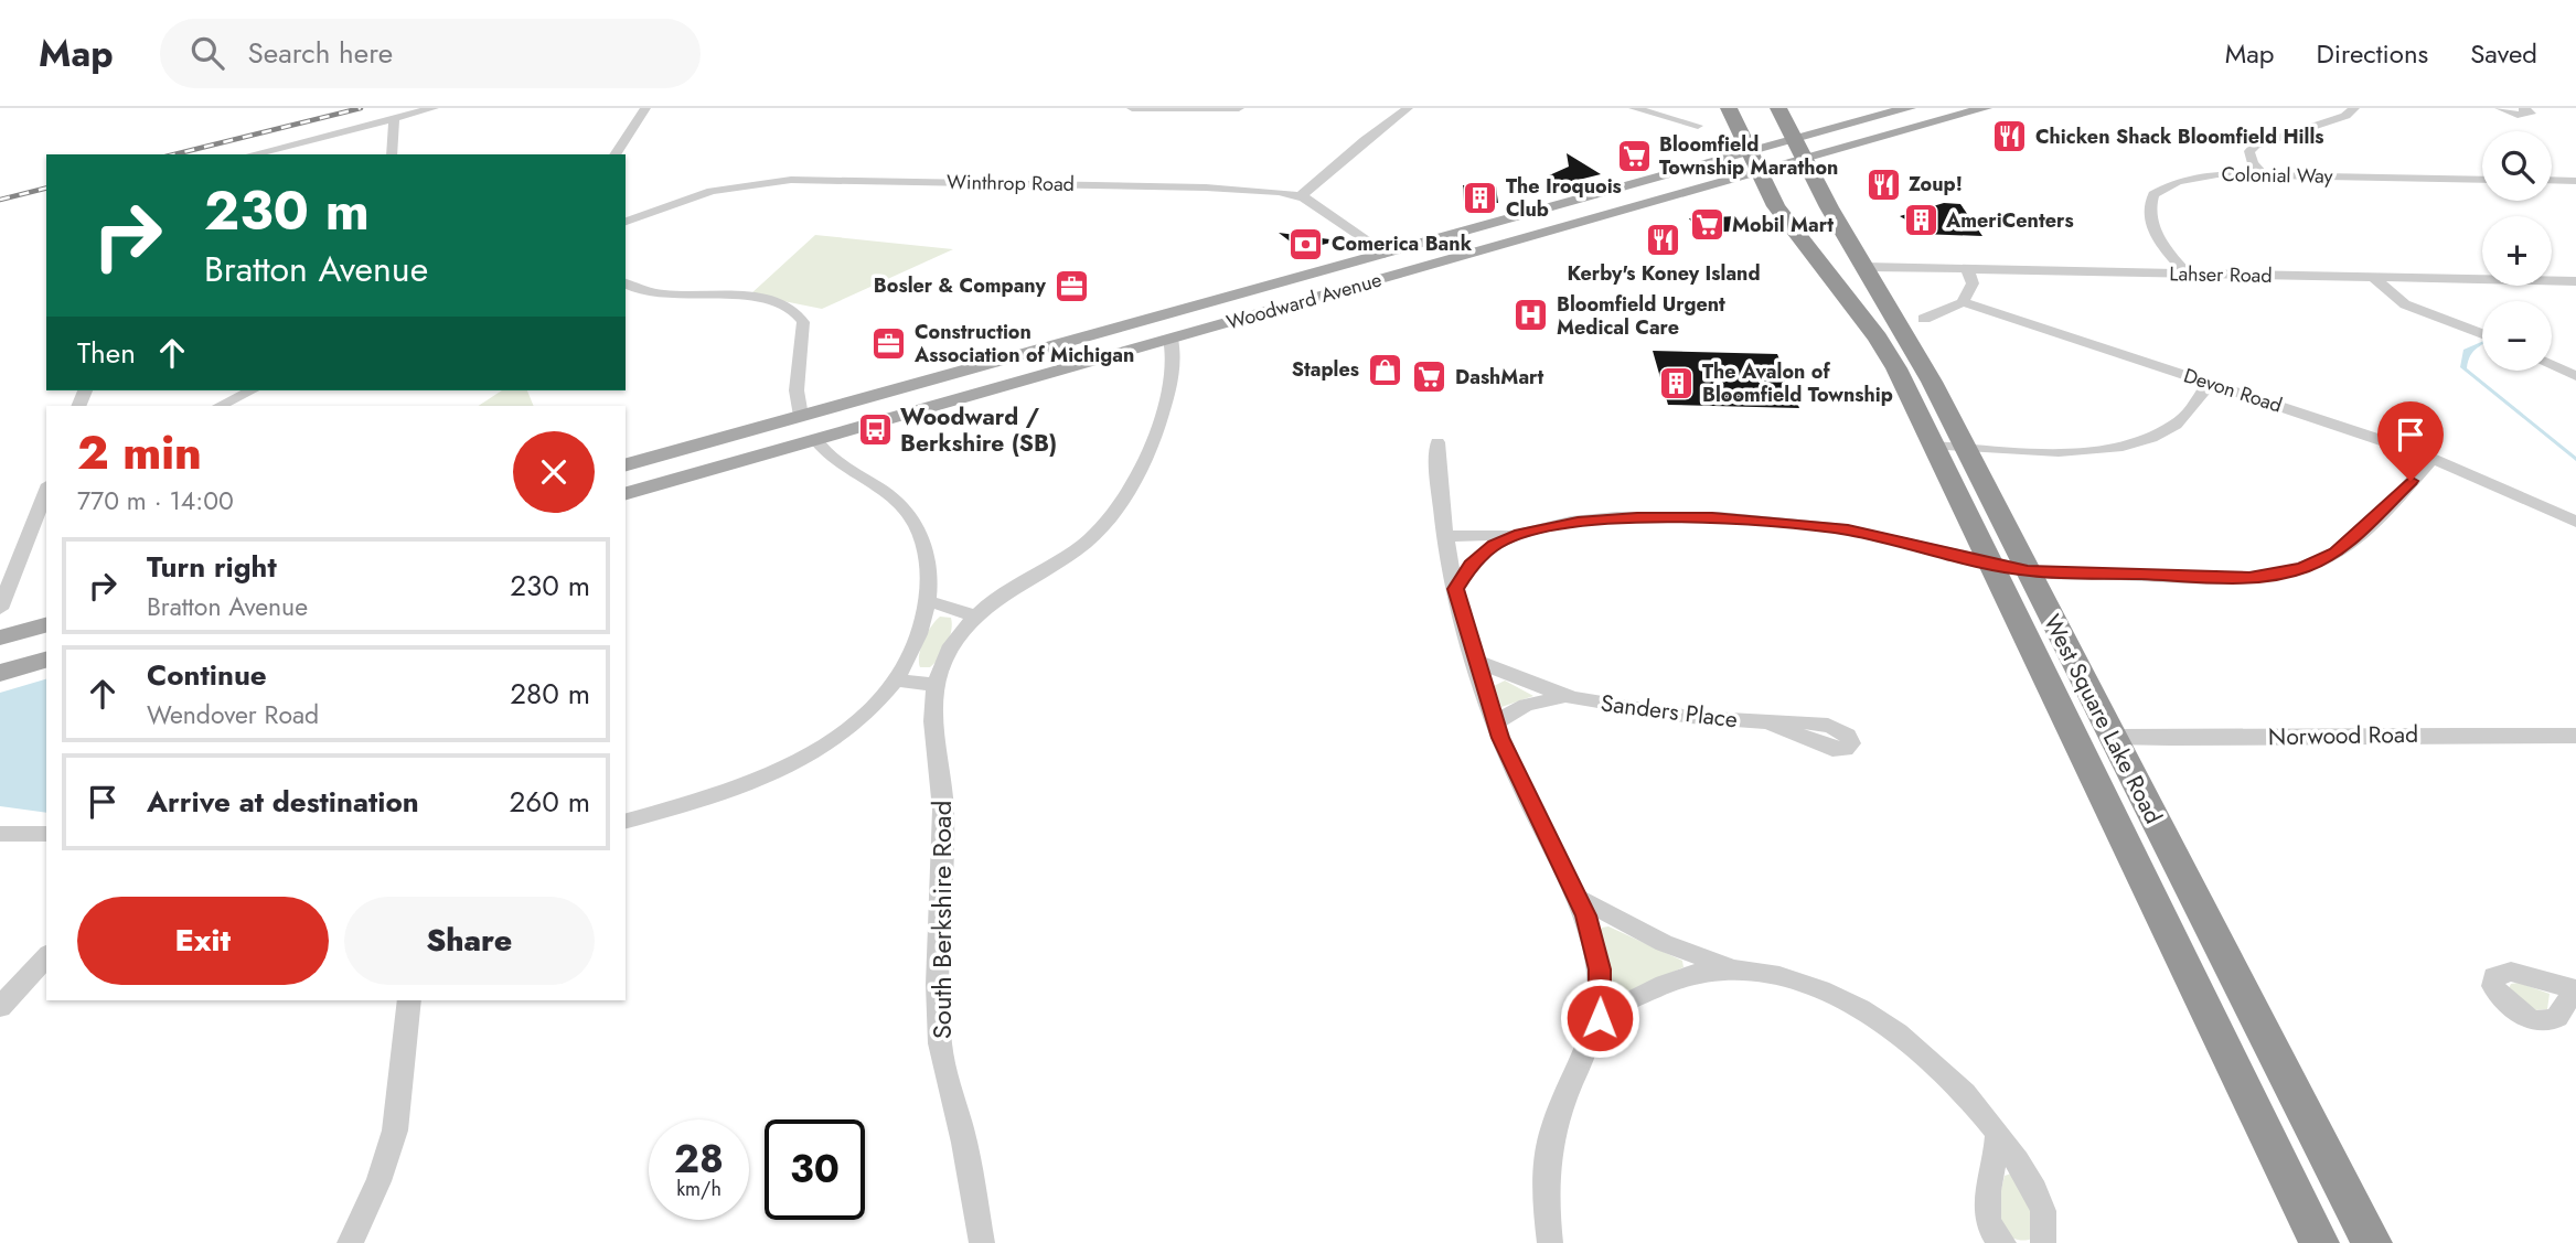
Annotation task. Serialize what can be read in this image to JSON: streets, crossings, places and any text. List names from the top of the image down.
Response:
{
  "streets": {
    "highway": ["West Square Lake Road"],
    "main road": ["Woodward Avenue"],
    "street": [
      "Colonial Way",
      "Winthrop Road",
      "Lahser Road",
      "Devon Road",
      "Sanders Place",
      "Norwood Road",
      "South Berkshire Road"
    ]
  },
  "crossings": [
    ["Colonial Way", "Lahser Road"],
    ["Winthrop Road", "Woodward Avenue"],
    ["Lahser Road", "West Square Lake Road"],
    ["Woodward Avenue", "West Square Lake Road"],
    ["Woodward Avenue", "South Berkshire Road"],
    ["West Square Lake Road", "Norwood Road"]
  ],
  "places": {
    "restaurant": ["Chicken Shack Bloomfield Hills", "Zoup!", "Kerby's Koney Island"],
    "supermarket": ["Bloomfield Township Marathon", "Mobil Mart", "DashMart"],
    "building": ["The Iroquois Club", "AmeriCenters", "The Avalon of Bloomfield Township"],
    "bank": ["Comerica Bank"],
    "office": ["Bosler & Company", "Construction Association of Michigan"],
    "hospital": ["Bloomfield Urgent Medical Care"],
    "shop": ["Staples"],
    "bus stop": ["Woodward / Berkshire (SB)"]
  },
  "page": {
    "header": "Map",
    "search": "Search here",
    "nav": ["Map", "Directions", "Saved"],
    "map_buttons": ["+", "−"],
    "turn": ["230 m", "Bratton Avenue"],
    "then": "Then",
    "heading": ["2 min", "770 m · 14:00"],
    "list": [
      {
        "name": "Turn right",
        "note": "Bratton Avenue",
        "value": "230 m"
      },
      {
        "name": "Continue",
        "note": "Wendover Road",
        "value": "280 m"
      },
      {
        "name": "Arrive at destination",
        "value": "260 m"
      }
    ],
    "buttons": ["Exit", "Share"],
    "speed": "28 km/h",
    "limit": "30"
  }
}
